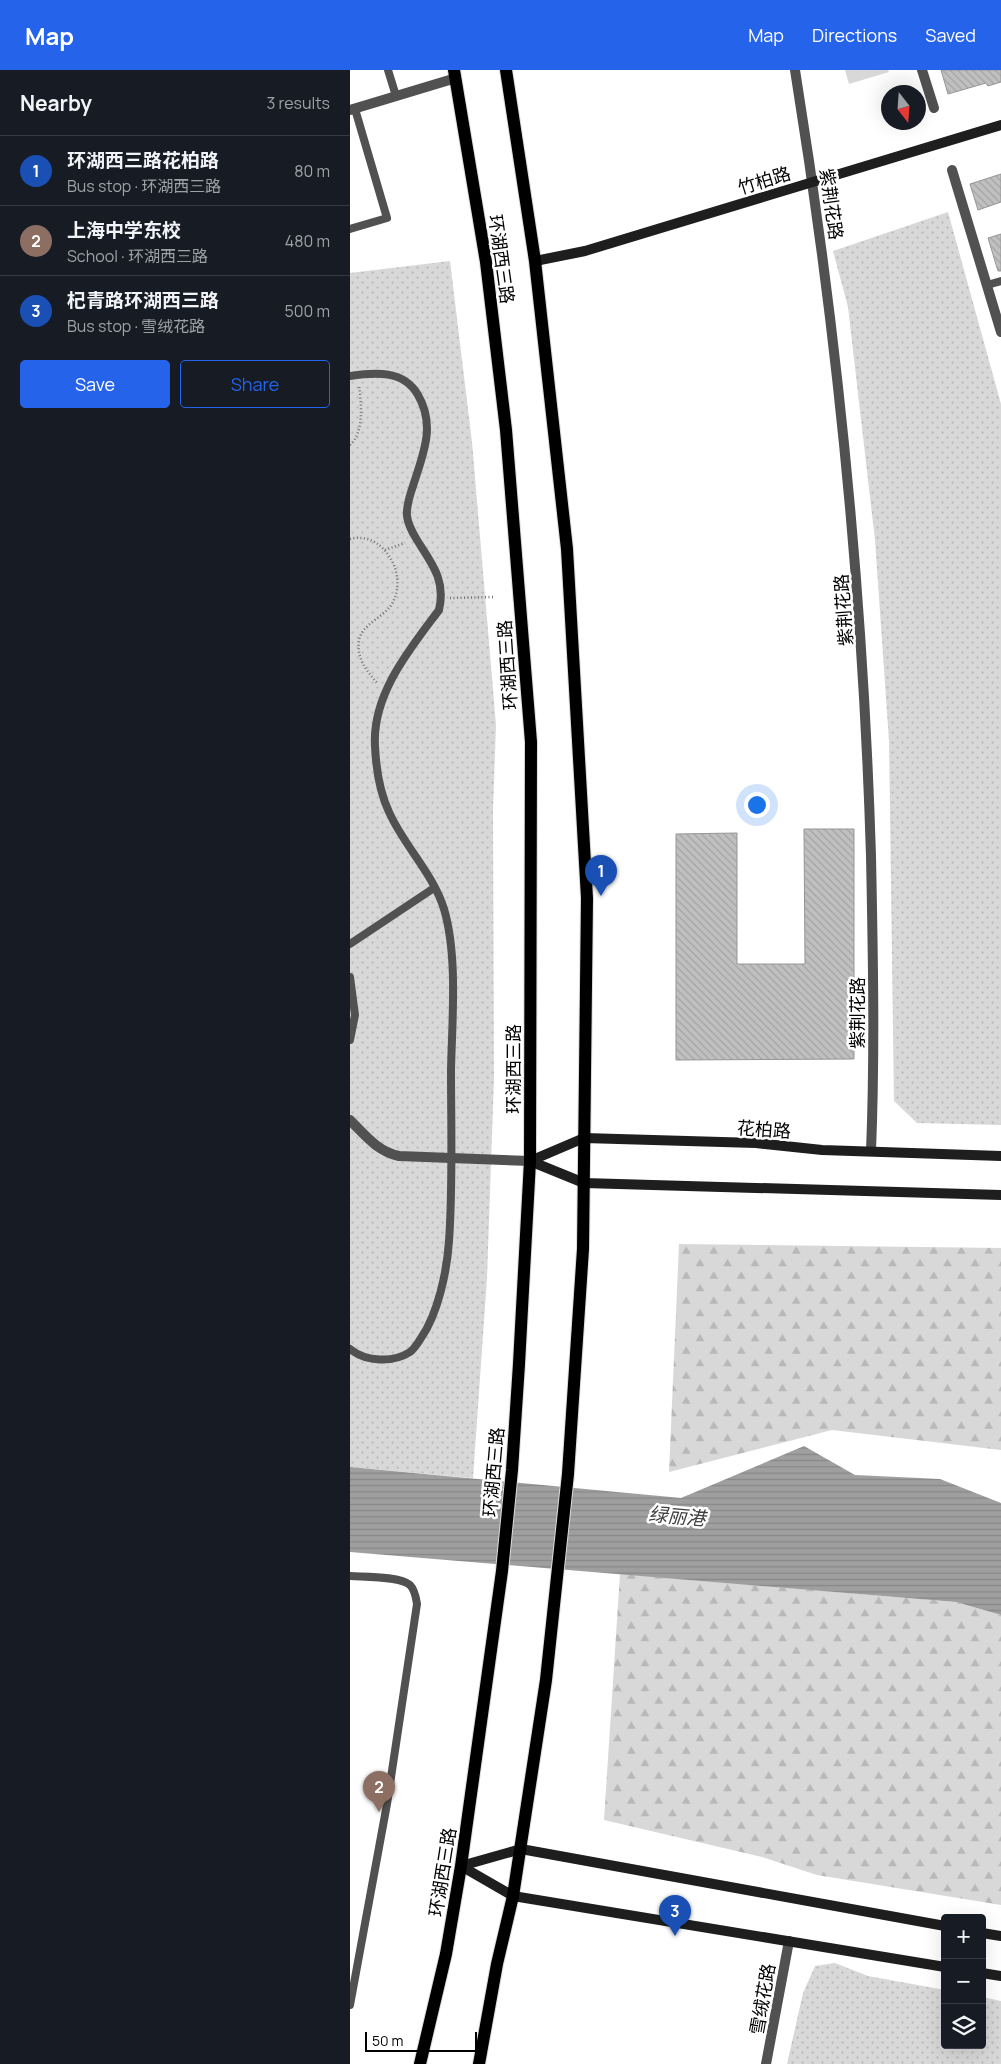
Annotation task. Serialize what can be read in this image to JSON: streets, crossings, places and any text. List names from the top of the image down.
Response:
{
  "streets": {
    "main road": ["竹柏路", "环湖西三路", "花柏路"],
    "street": ["紫荆花路", "雪绒花路"]
  },
  "crossings": [
    ["竹柏路", "紫荆花路"],
    ["竹柏路", "环湖西三路"],
    ["紫荆花路", "花柏路"],
    ["环湖西三路", "花柏路"]
  ],
  "water": ["绿丽港"],
  "scale_bar": "50 m",
  "north": "bottom",
  "page": {
    "header": "Map",
    "nav": ["Map", "Directions", "Saved"],
    "heading": ["Nearby", "3 results"],
    "list": [
      {
        "mark": "1",
        "name": "环湖西三路花柏路",
        "note": "Bus stop · 环湖西三路",
        "value": "80 m"
      },
      {
        "mark": "2",
        "name": "上海中学东校",
        "note": "School · 环湖西三路",
        "value": "480 m"
      },
      {
        "mark": "3",
        "name": "杞青路环湖西三路",
        "note": "Bus stop · 雪绒花路",
        "value": "500 m"
      }
    ],
    "buttons": ["Save", "Share"],
    "pins": ["1", "2", "3"],
    "map_buttons": ["+", "−"],
    "scale": "50 m"
  }
}
